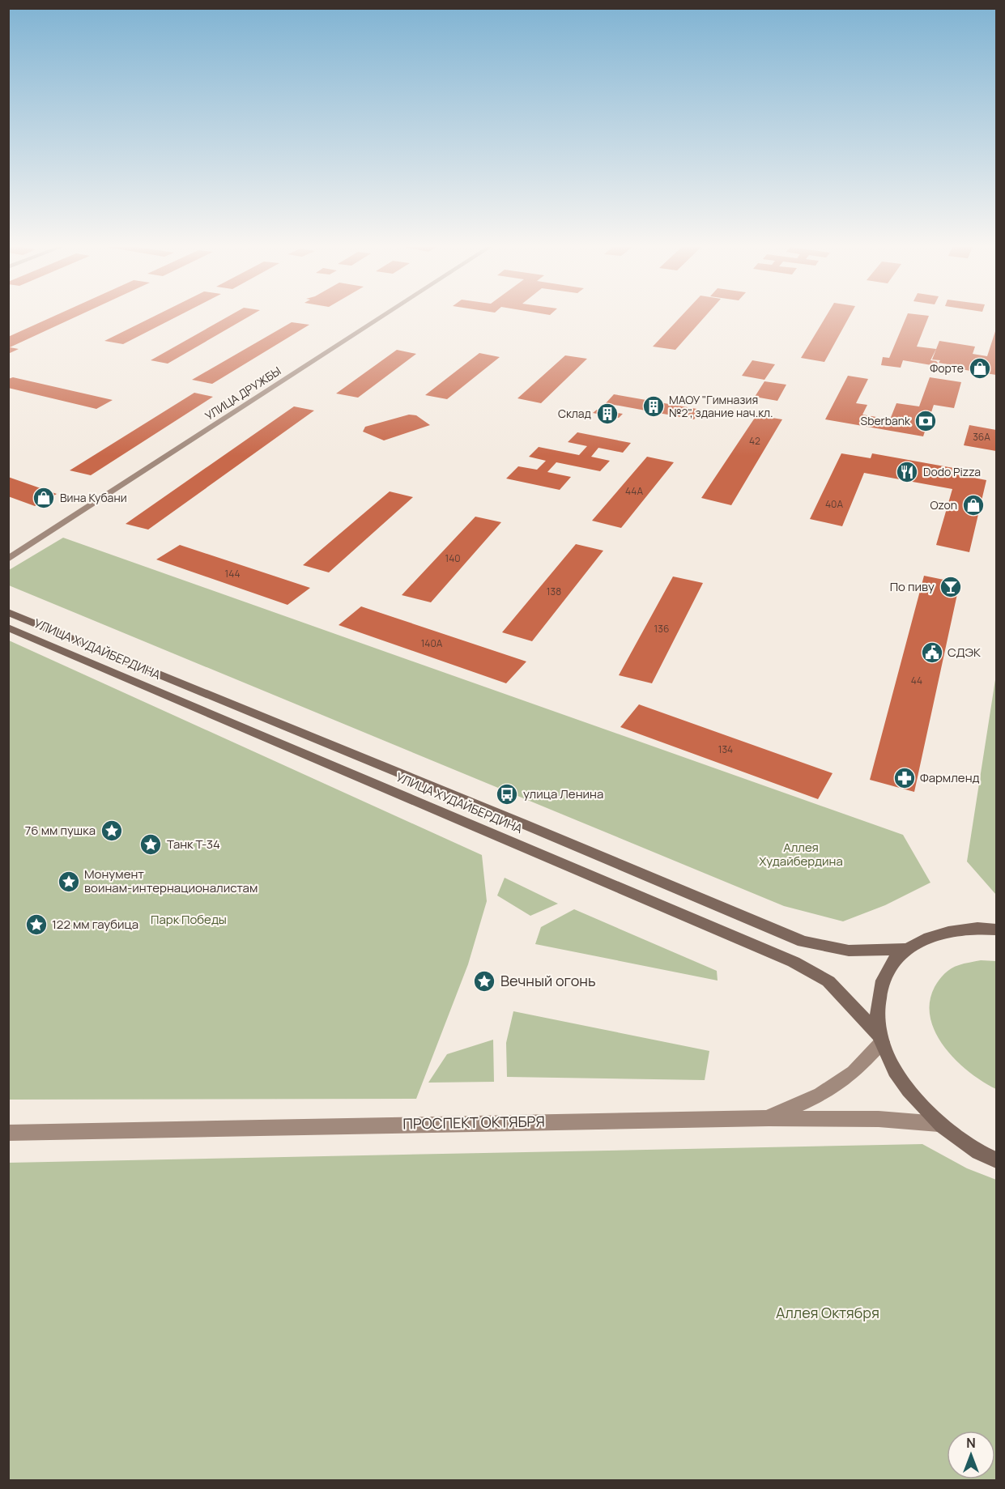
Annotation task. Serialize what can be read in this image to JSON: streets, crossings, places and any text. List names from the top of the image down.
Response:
{
  "streets": {
    "main road": ["УЛИЦА ДРУЖБЫ", "УЛИЦА ХУДАЙБЕРДИНА", "ПРОСПЕКТ ОКТЯБРЯ"]
  },
  "parks": ["Аллея Худайбердина", "Парк Победы", "Аллея Октября"],
  "places": {
    "shop": ["Форте", "Вина Кубани", "Ozon"],
    "building": ["МАОУ \"Гимназия №2\", здание нач.кл.", "Склад"],
    "bank": ["Sberbank"],
    "restaurant": ["Dodo Pizza"],
    "bar": ["По пиву"],
    "public building": ["СДЭК"],
    "pharmacy": ["Фармленд"],
    "bus stop": ["улица Ленина"],
    "place": [
      "76 мм пушка",
      "Танк Т-34",
      "Монумент воинам-интернационалистам",
      "122 мм гаубица",
      "Вечный огонь"
    ]
  },
  "house_numbers": [
    "36А",
    "42",
    "44А",
    "40А",
    "140",
    "144",
    "138",
    "136",
    "140А",
    "44",
    "134"
  ],
  "north": "top"
}
